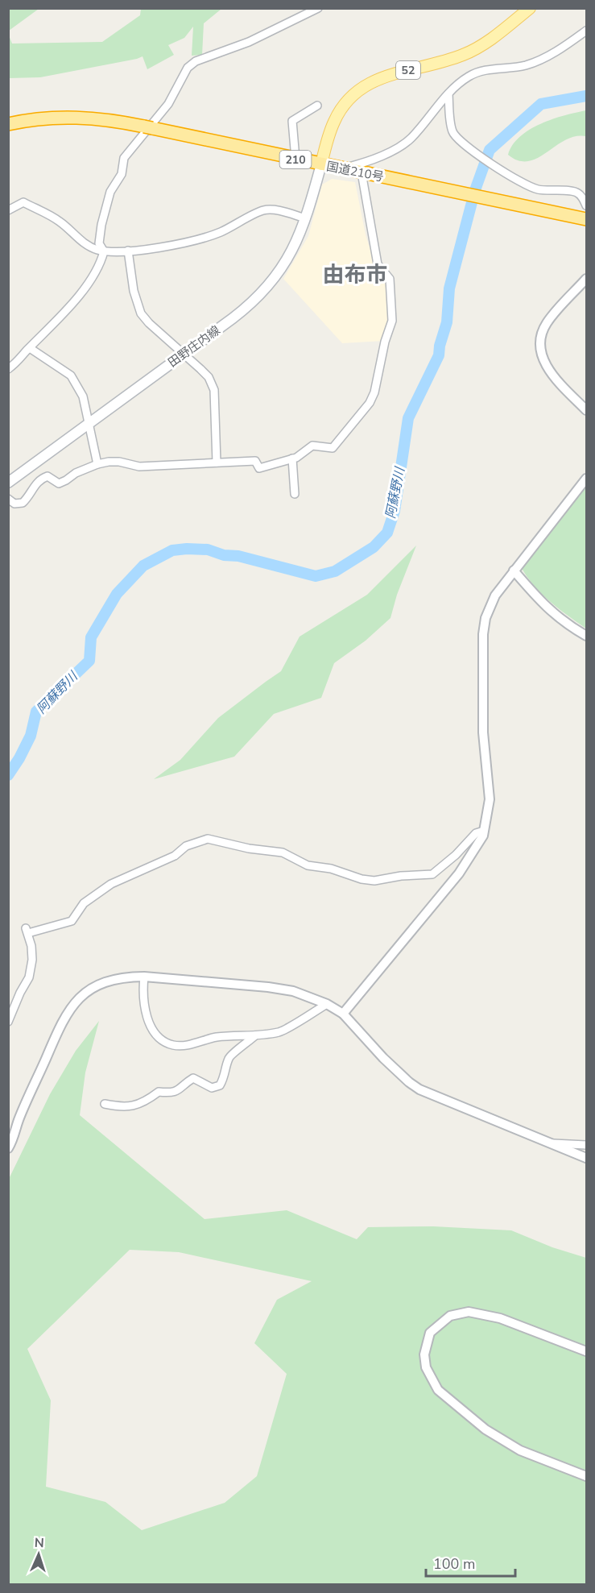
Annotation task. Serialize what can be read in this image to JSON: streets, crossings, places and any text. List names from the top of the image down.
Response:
{
  "streets": {
    "highway": ["210", "国道210号"],
    "main road": ["52", "田野庄内線"]
  },
  "crossings": [
    ["52", "国道210号"],
    ["52", "田野庄内線"],
    ["国道210号", "田野庄内線"]
  ],
  "districts": ["由布市"],
  "water": ["阿蘇野川"],
  "scale_bar": "100 m",
  "north": "top"
}
